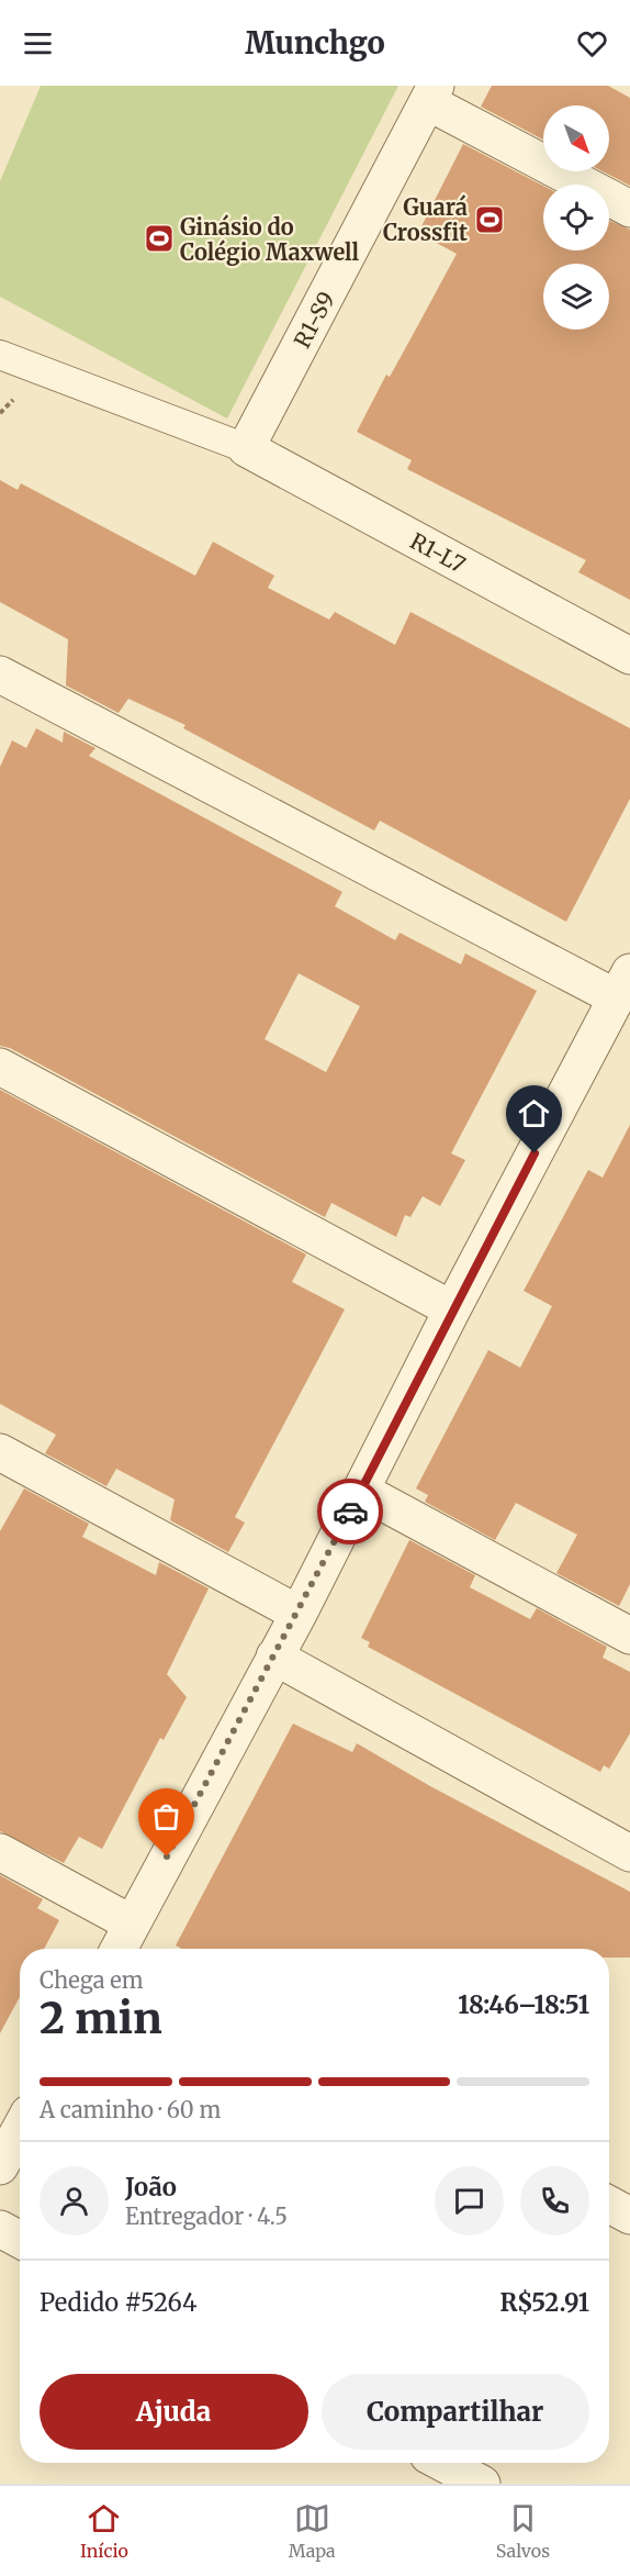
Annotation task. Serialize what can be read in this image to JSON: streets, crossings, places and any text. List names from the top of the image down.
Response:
{
  "streets": {
    "street": ["R1-S9", "R1-L7"]
  },
  "crossings": [
    ["R1-S9", "R1-L7"]
  ],
  "places": {
    "sports": ["Guará Crossfit", "Ginásio do Colégio Maxwell"]
  },
  "north": "bottom right",
  "page": {
    "header": "Munchgo",
    "heading": ["2 min", "Chega em", "18:46–18:51"],
    "panel": [
      "João",
      "Entregador · 4.5",
      "Pedido #5264",
      "R$52.91"
    ],
    "bar": "A caminho · 60 m",
    "buttons": ["Ajuda", "Compartilhar"],
    "tabs": ["Início", "Mapa", "Salvos"]
  }
}
